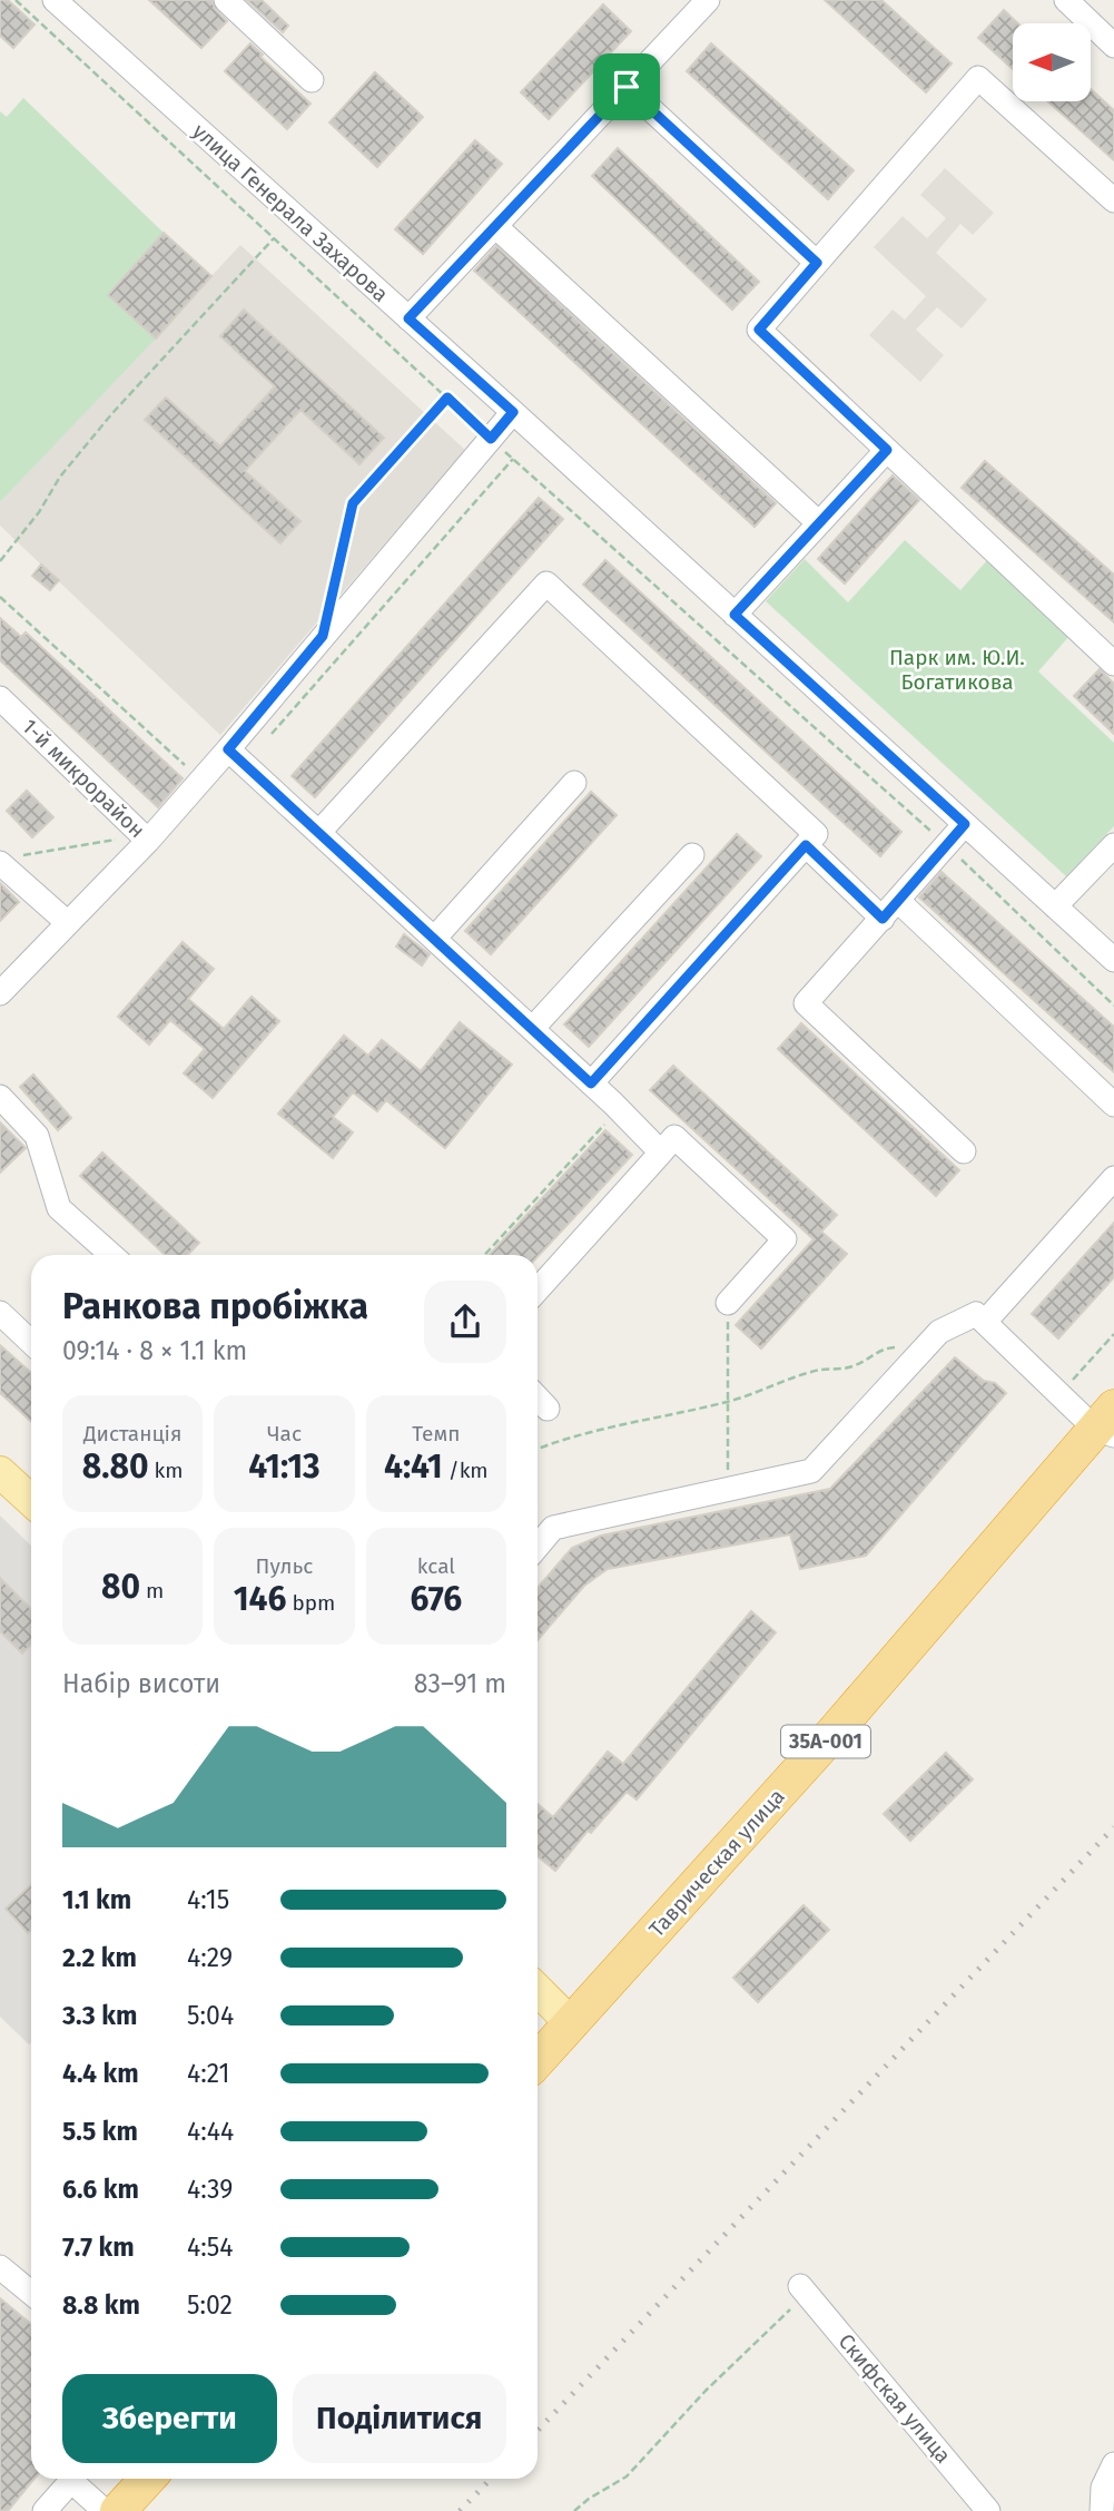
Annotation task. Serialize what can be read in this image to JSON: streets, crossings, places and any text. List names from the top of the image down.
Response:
{
  "streets": {
    "highway": ["35А-001", "Таврическая улица"],
    "street": ["улица Генерала Захарова", "1-й микрорайон", "Скифская улица"]
  },
  "parks": ["Парк им. Ю.И. Богатикова"],
  "north": "left",
  "page": {
    "heading": ["Ранкова пробіжка", "09:14 · 8 × 1.1 km"],
    "stats": [
      ["Дистанція", "8.80 km"],
      ["Час", "41:13"],
      ["Темп", "4:41 /km"],
      ["80 m"],
      ["Пульс", "146 bpm"],
      ["kcal", "676"]
    ],
    "chart": ["Набір висоти", "83–91 m"],
    "list": [
      {
        "name": "1.1 km",
        "note": "4:15"
      },
      {
        "name": "2.2 km",
        "note": "4:29"
      },
      {
        "name": "3.3 km",
        "note": "5:04"
      },
      {
        "name": "4.4 km",
        "note": "4:21"
      },
      {
        "name": "5.5 km",
        "note": "4:44"
      },
      {
        "name": "6.6 km",
        "note": "4:39"
      },
      {
        "name": "7.7 km",
        "note": "4:54"
      },
      {
        "name": "8.8 km",
        "note": "5:02"
      }
    ],
    "buttons": ["Зберегти", "Поділитися"]
  }
}
